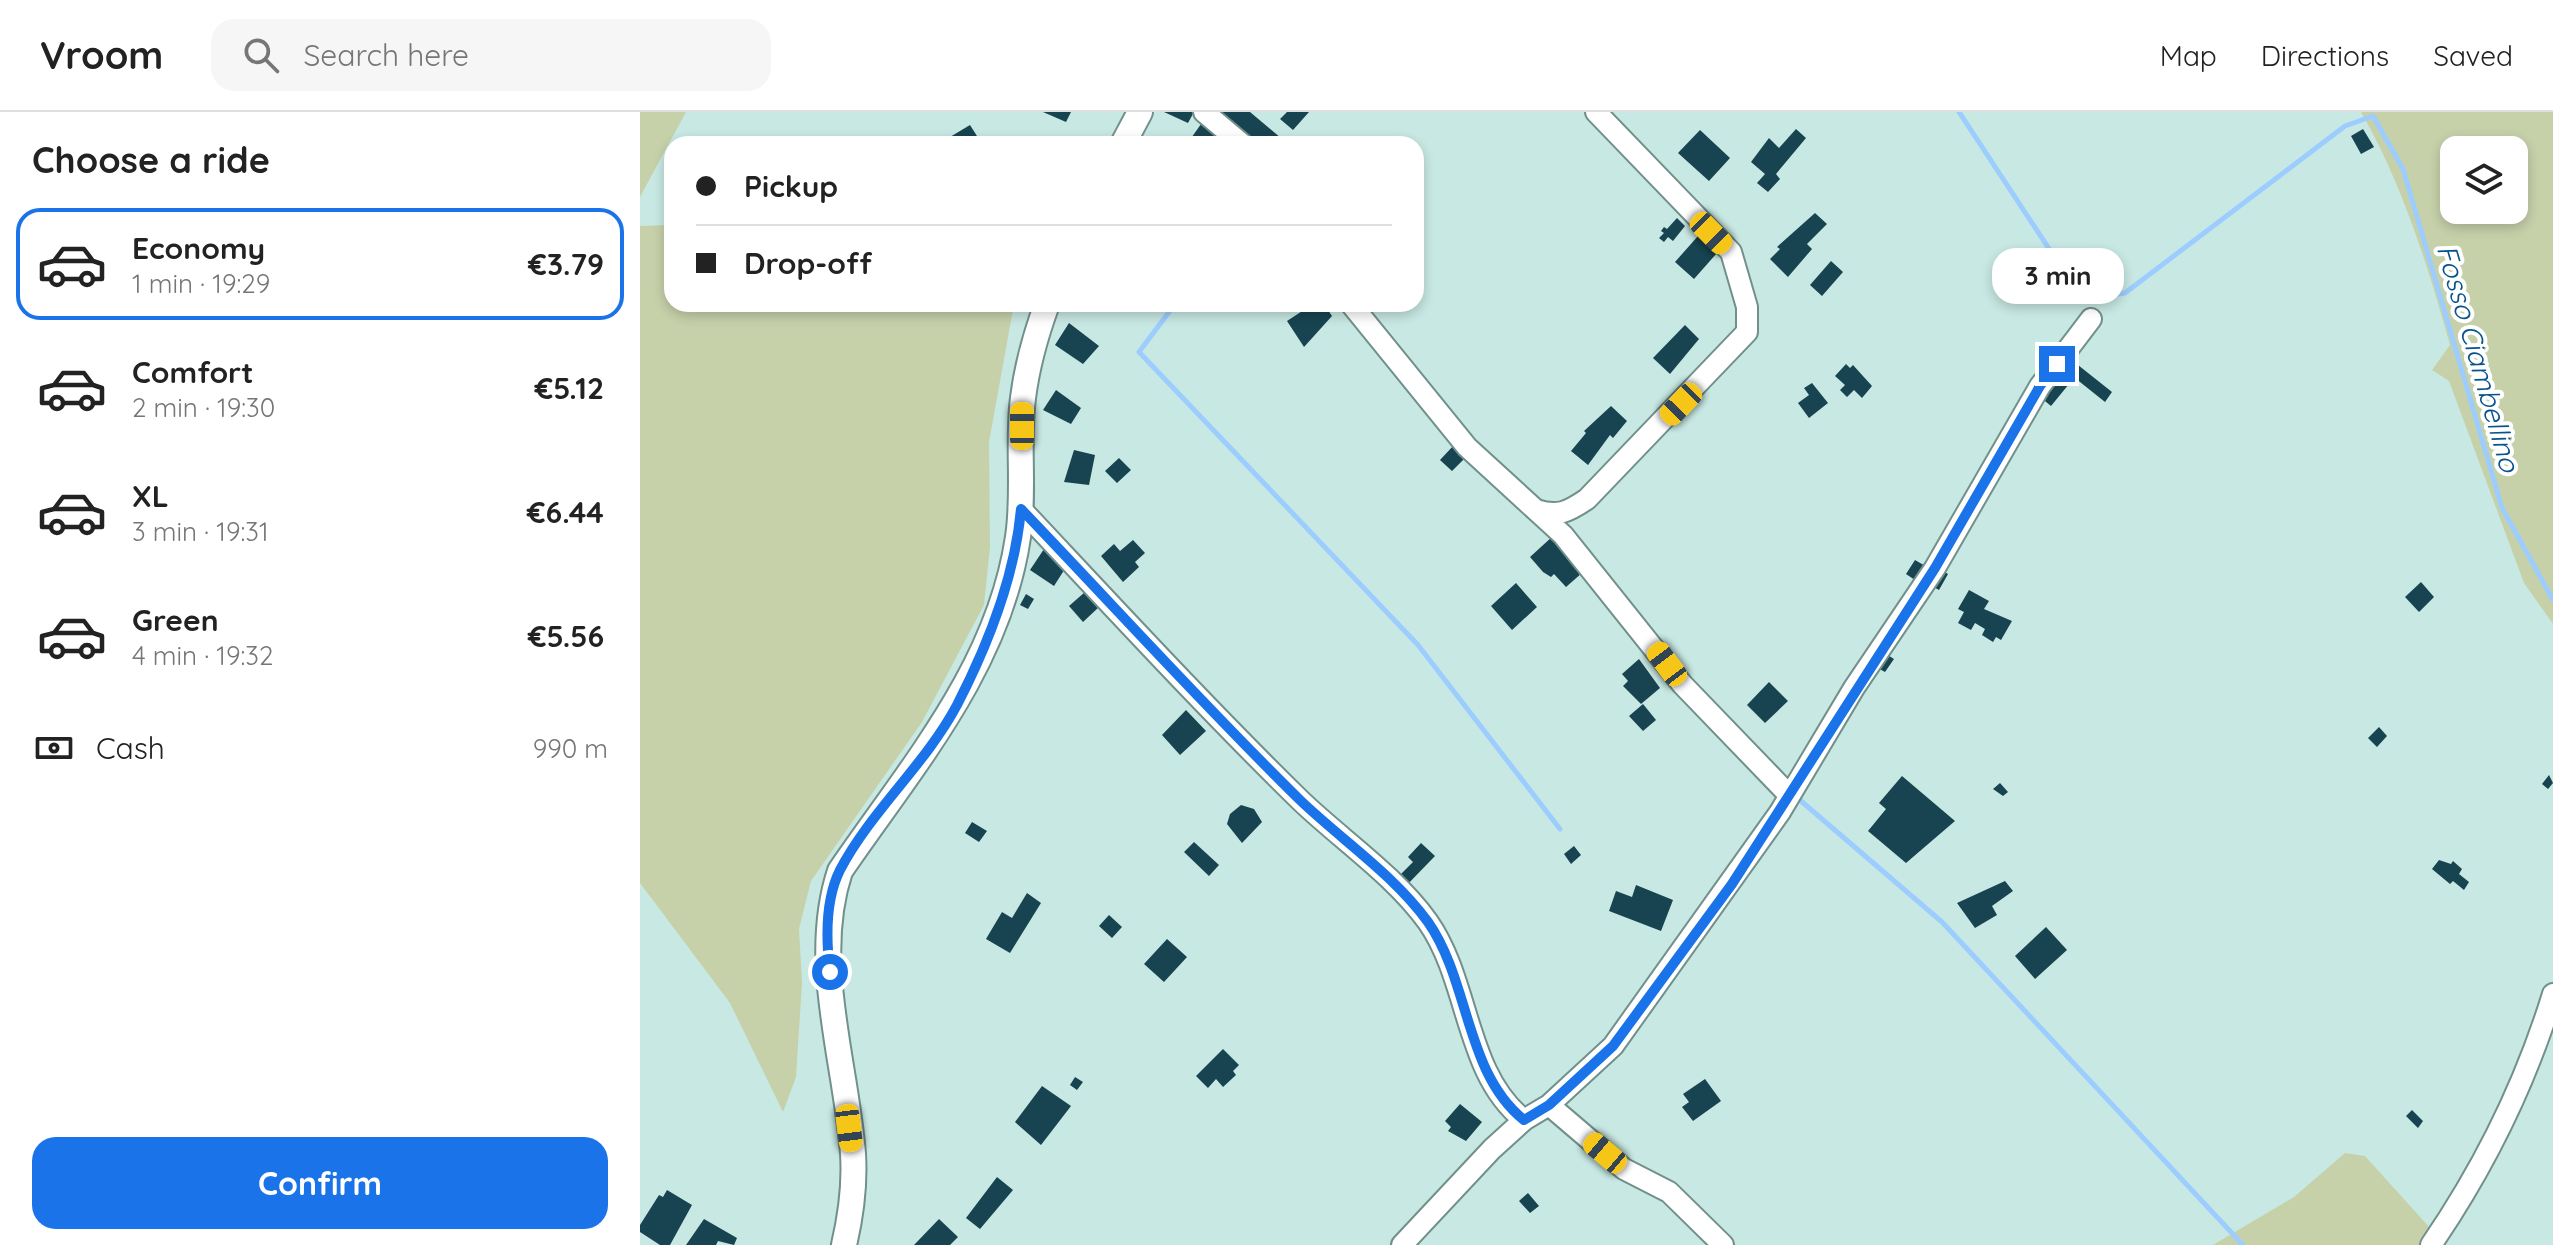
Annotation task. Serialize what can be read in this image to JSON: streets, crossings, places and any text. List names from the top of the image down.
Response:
{
  "water": ["Fosso Ciambellino"],
  "page": {
    "header": "Vroom",
    "search": "Search here",
    "nav": ["Map", "Directions", "Saved"],
    "heading": "Choose a ride",
    "banner": ["Pickup", "Drop-off"],
    "list": [
      {
        "name": "Economy",
        "note": "1 min · 19:29",
        "value": "€3.79"
      },
      {
        "name": "Comfort",
        "note": "2 min · 19:30",
        "value": "€5.12"
      },
      {
        "name": "XL",
        "note": "3 min · 19:31",
        "value": "€6.44"
      },
      {
        "name": "Green",
        "note": "4 min · 19:32",
        "value": "€5.56"
      }
    ],
    "bubble": "3 min",
    "pay": ["Cash", "990 m"],
    "buttons": "Confirm"
  }
}
